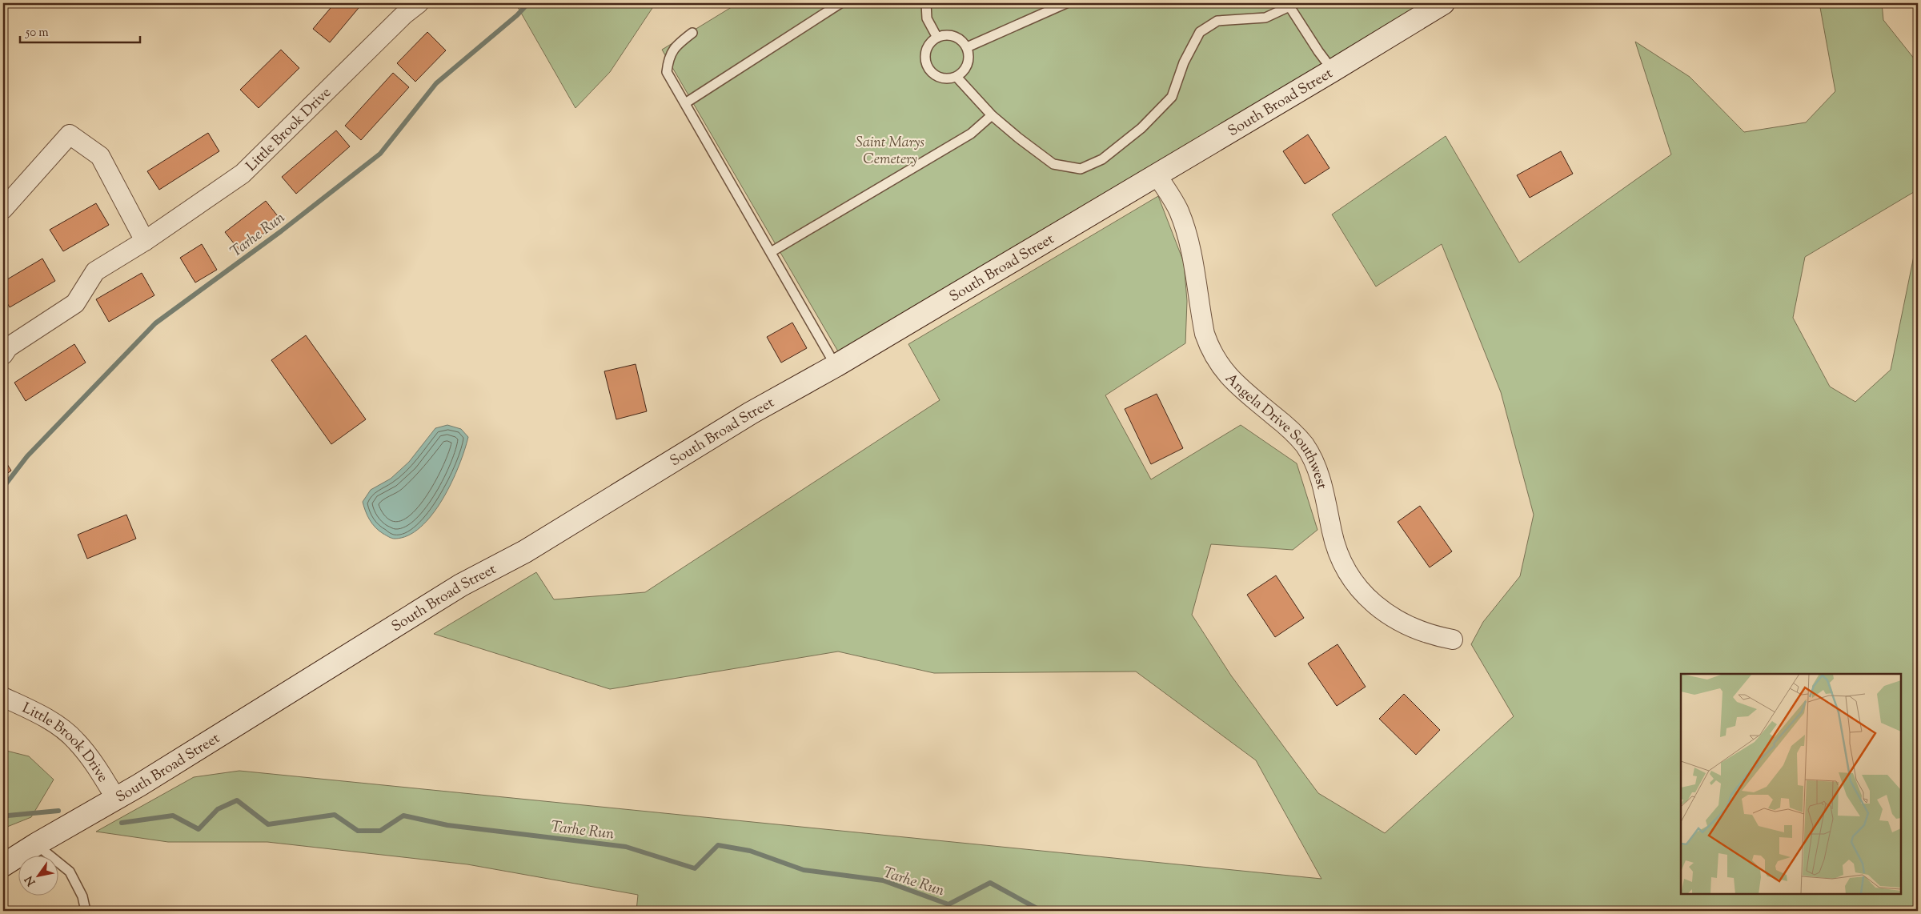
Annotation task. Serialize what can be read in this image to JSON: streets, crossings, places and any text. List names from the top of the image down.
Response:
{
  "streets": {
    "street": ["South Broad Street", "Little Brook Drive", "Angela Drive Southwest"]
  },
  "crossings": [
    ["South Broad Street", "Little Brook Drive"],
    ["South Broad Street", "Angela Drive Southwest"]
  ],
  "water": ["Tarhe Run"],
  "parks": ["Saint Marys Cemetery"],
  "scale_bar": "50 m",
  "north": "bottom left"
}
